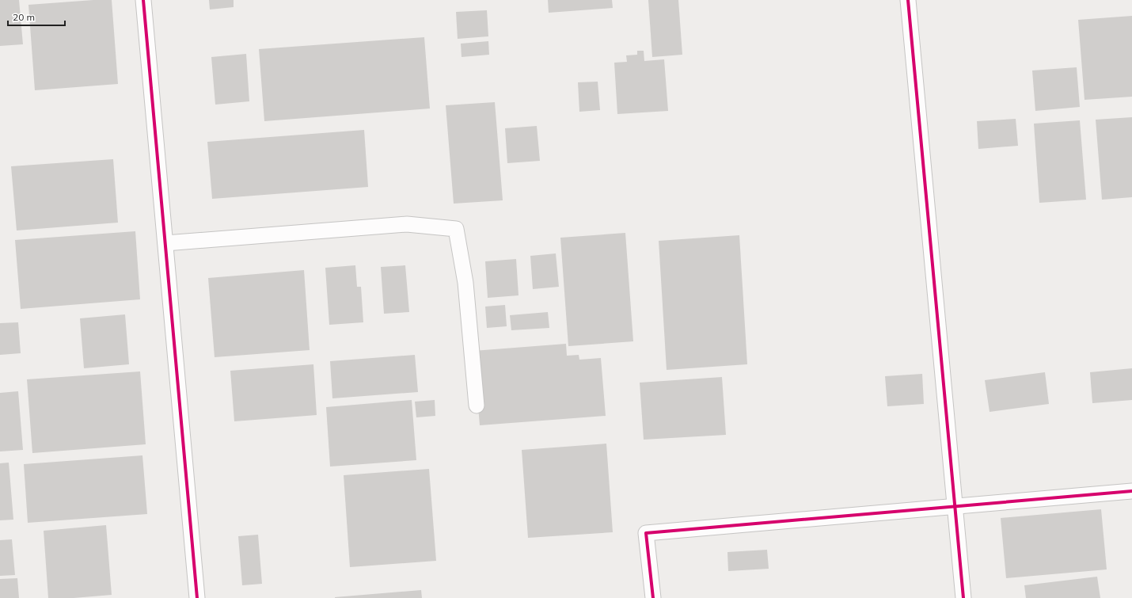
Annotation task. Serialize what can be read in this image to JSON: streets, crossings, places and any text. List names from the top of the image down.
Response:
{
  "scale_bar": "20 m"
}
